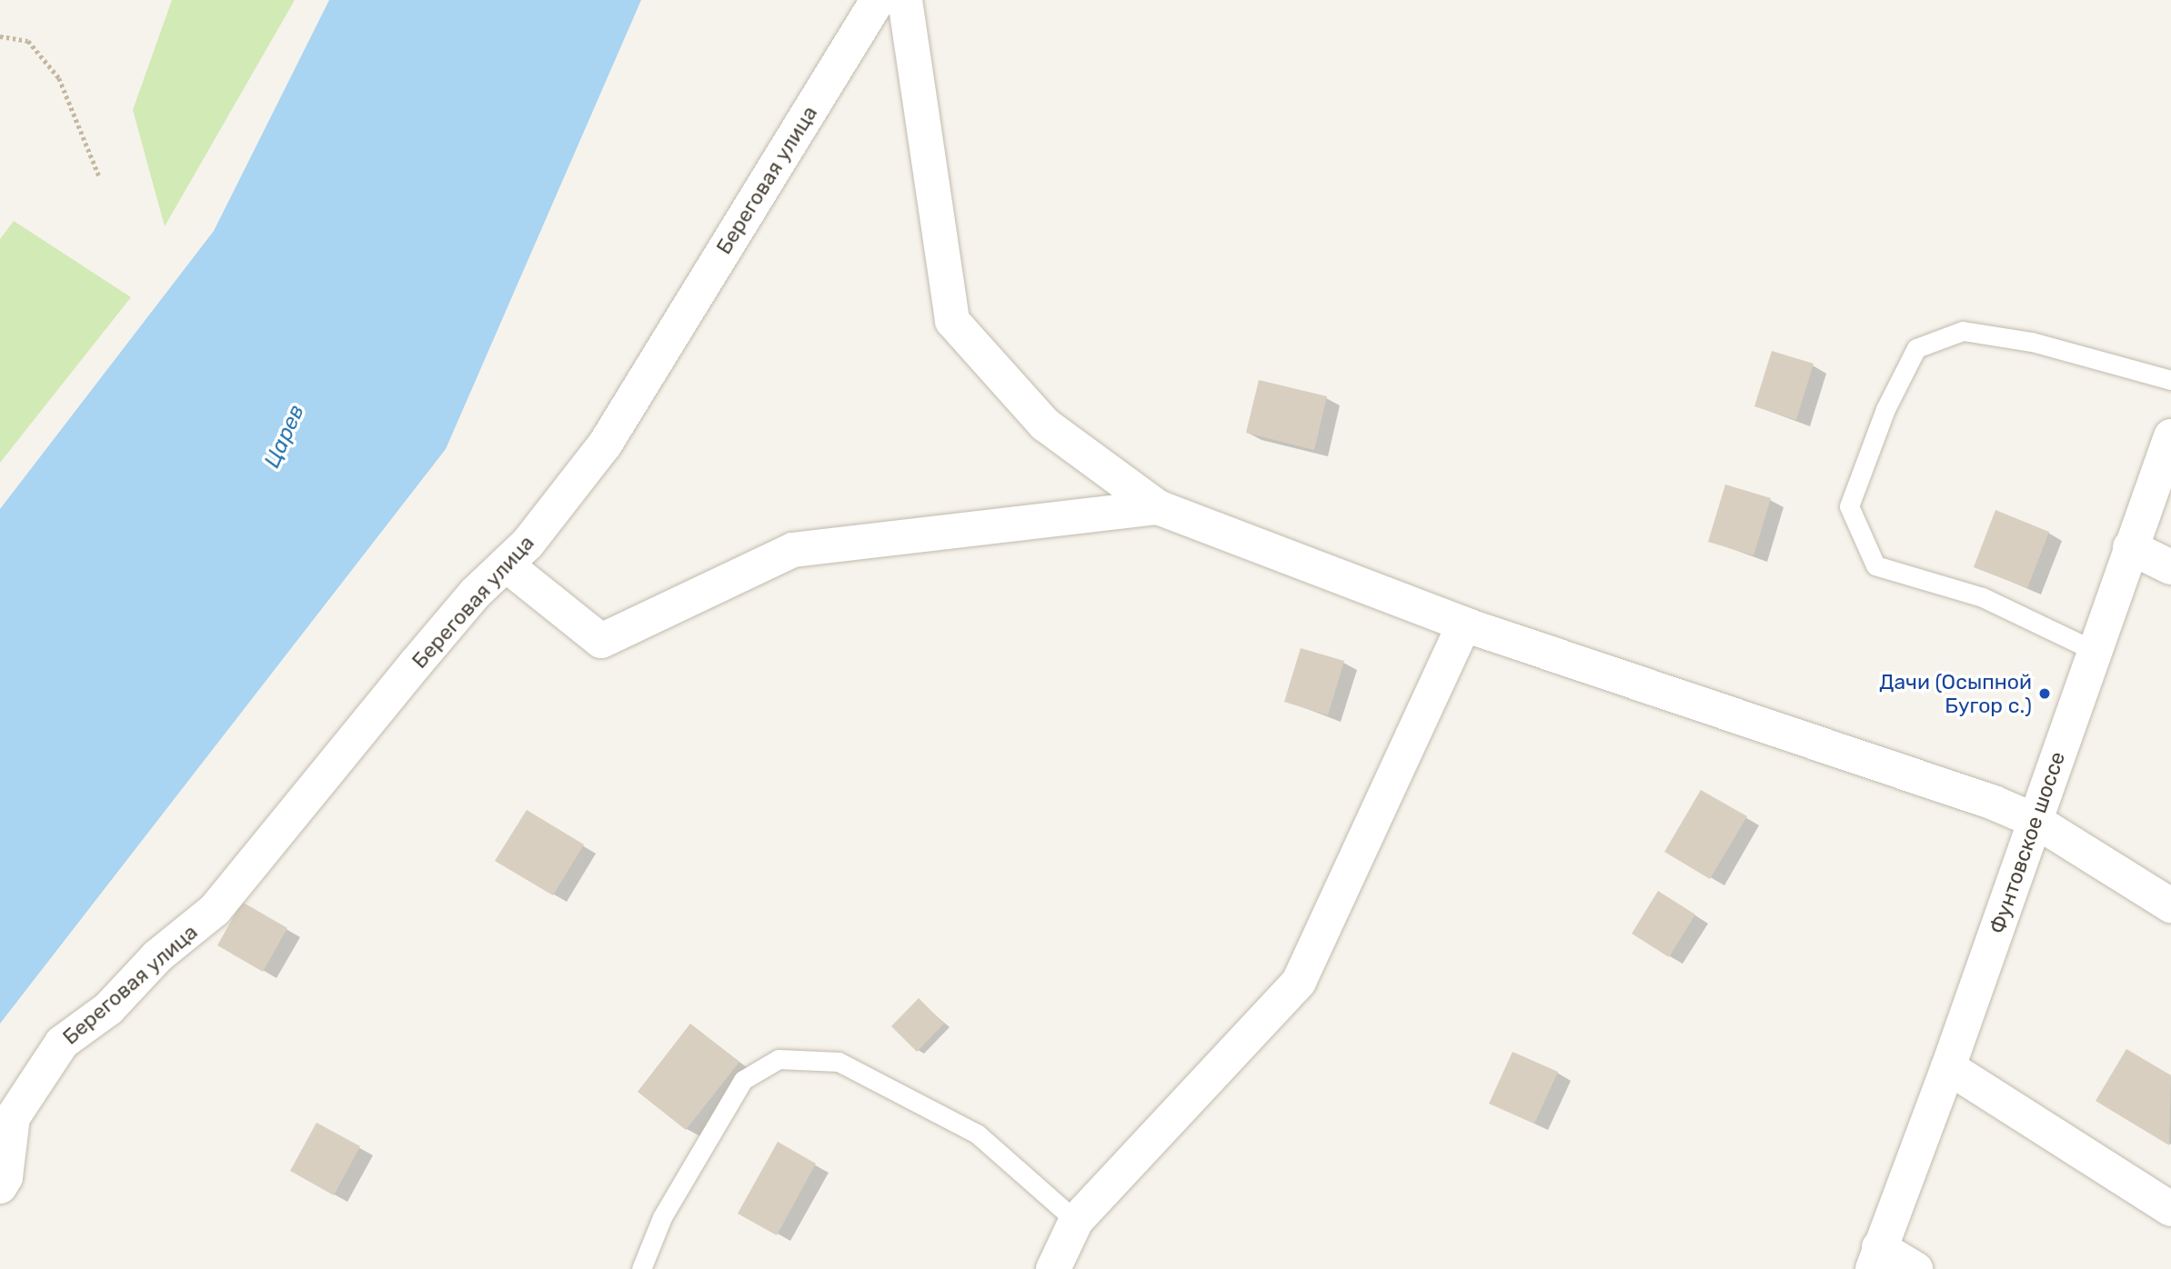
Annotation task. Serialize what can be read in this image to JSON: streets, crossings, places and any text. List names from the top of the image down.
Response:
{
  "streets": {
    "street": ["Береговая улица", "Фунтовское шоссе"]
  },
  "water": ["Царев"],
  "places": ["Дачи (Осыпной Бугор с.)"]
}
